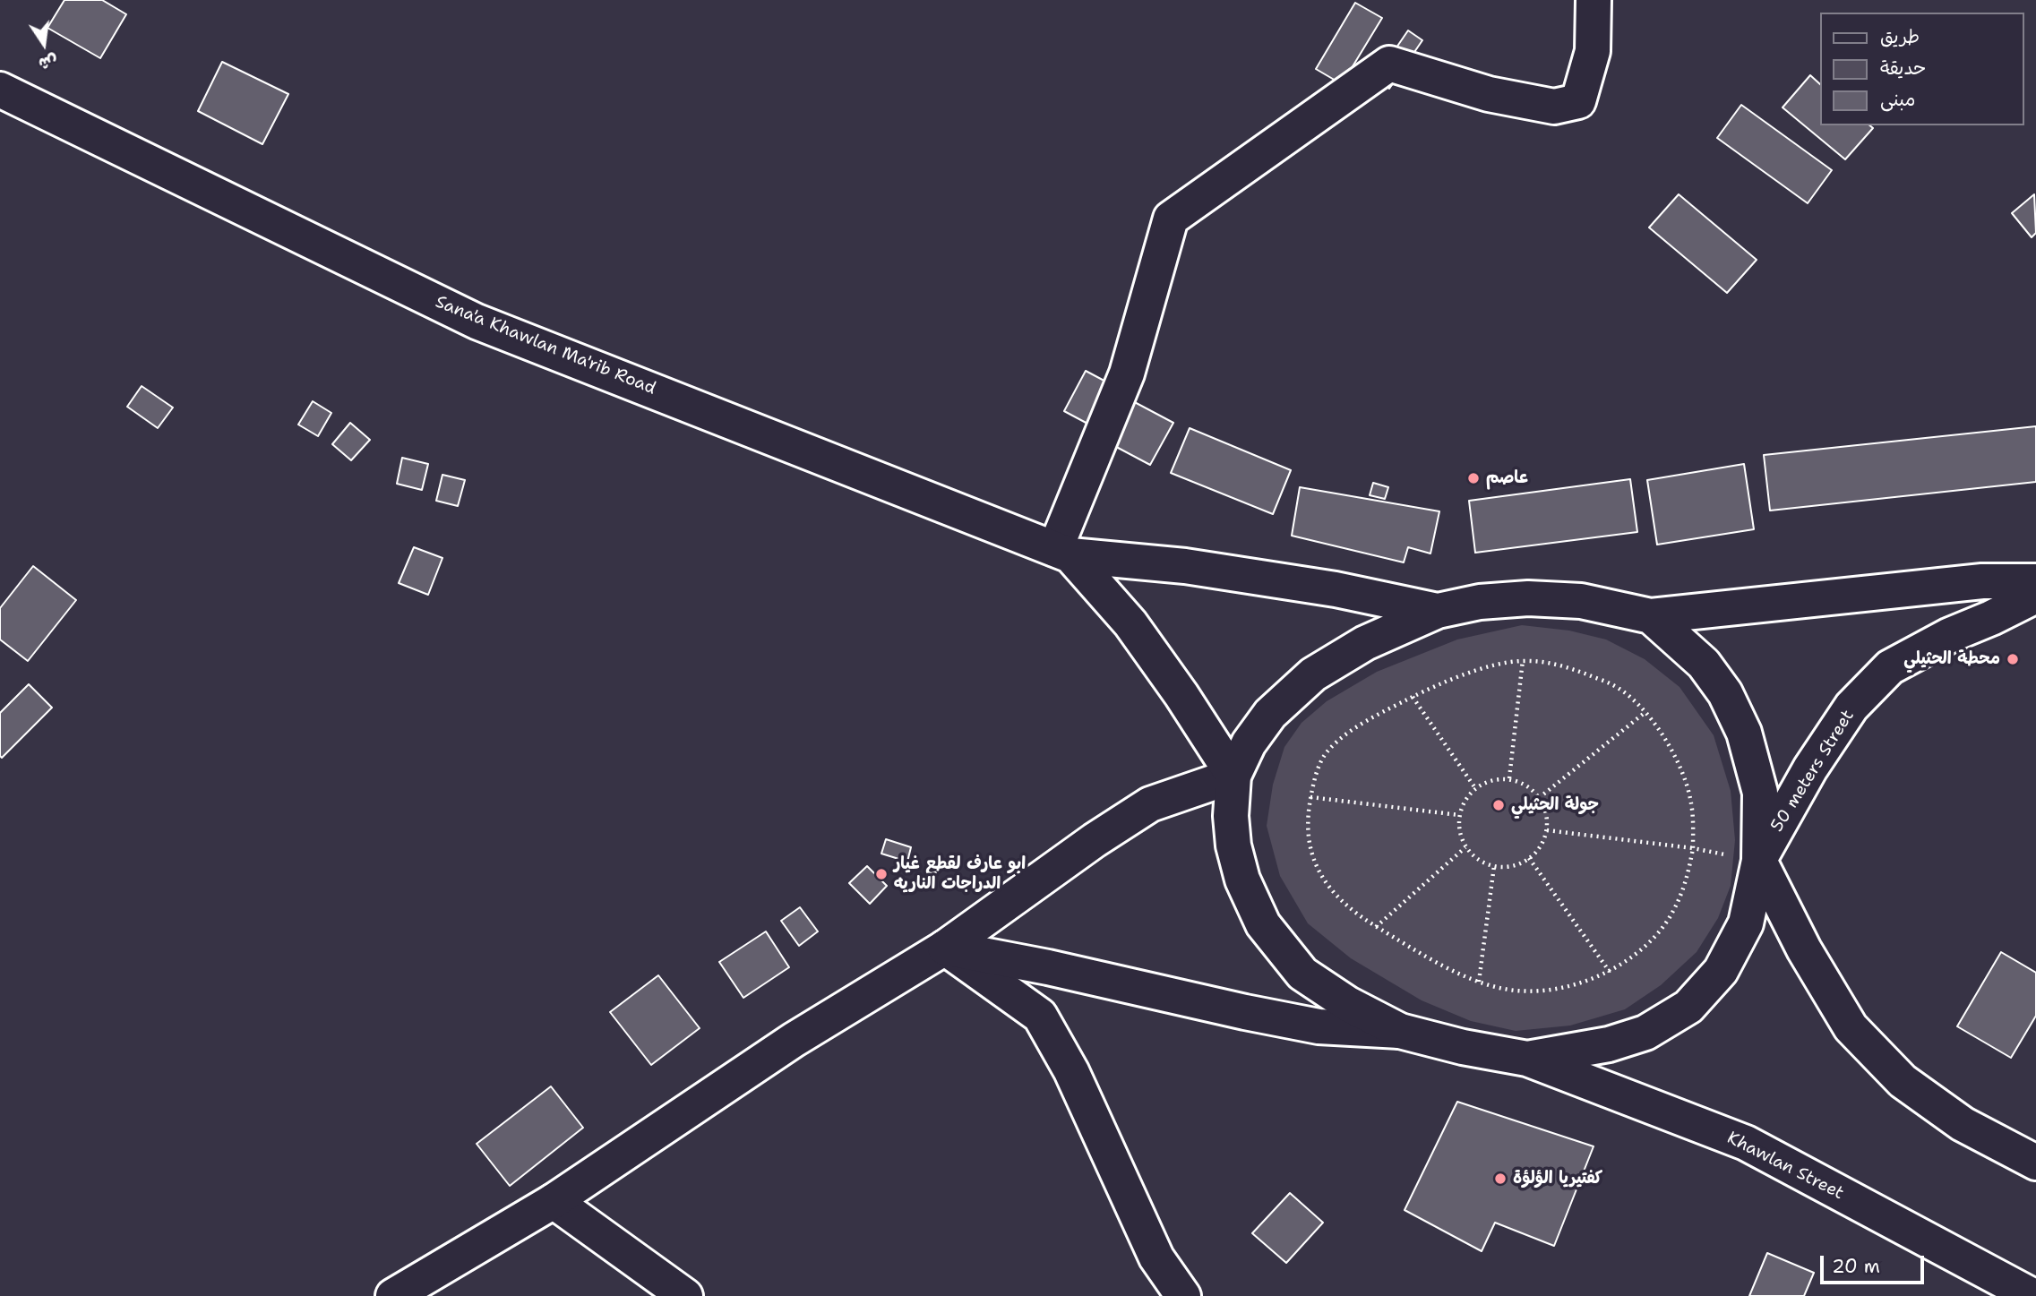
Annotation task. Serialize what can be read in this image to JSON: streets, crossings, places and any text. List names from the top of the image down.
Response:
{
  "streets": {
    "main road": ["Sana'a Khawlan Ma'rib Road", "50 meters Street", "Khawlan Street"]
  },
  "places": [
    "عاصم",
    "محطة الحثيلي",
    "جولة الحثيلي",
    "ابو عارف لقطع غيار الدراجات الناريه",
    "كفتيريا الؤلؤة"
  ],
  "legend": ["طريق", "حديقة", "مبنى"],
  "scale_bar": "20 m",
  "north": "bottom"
}
